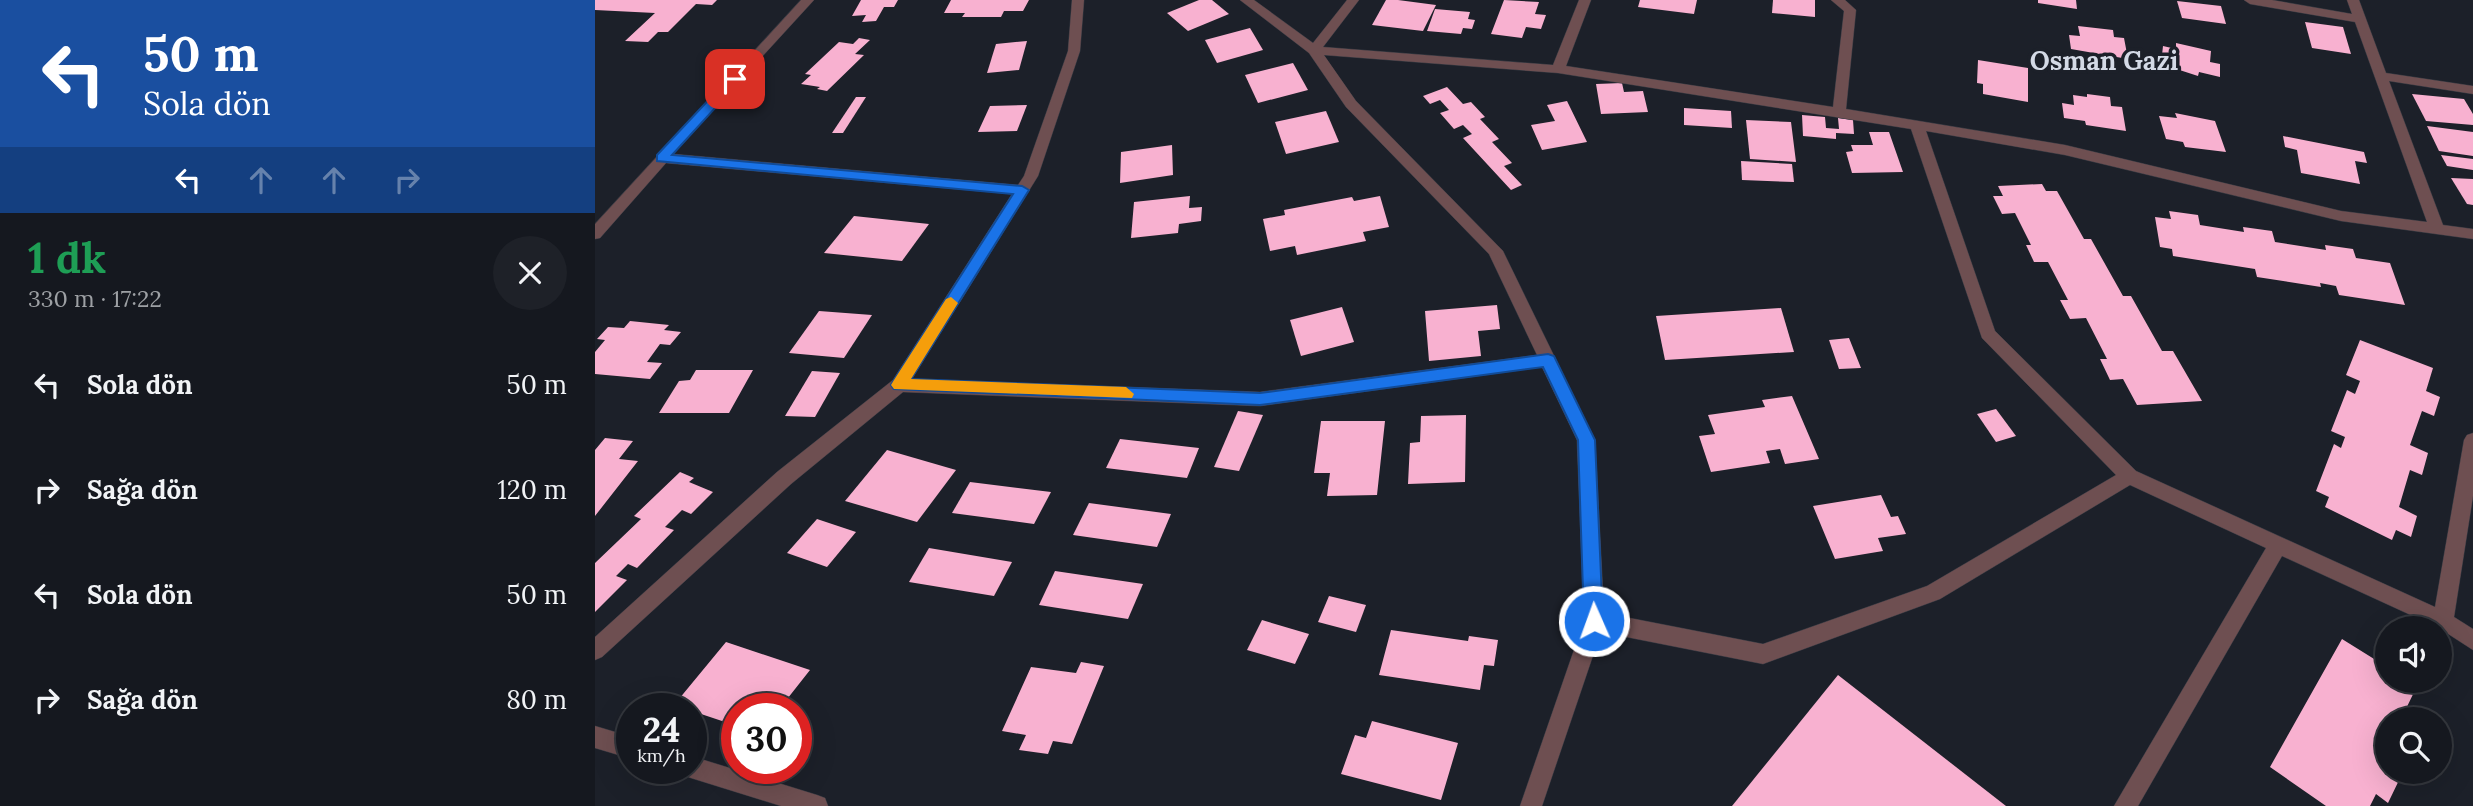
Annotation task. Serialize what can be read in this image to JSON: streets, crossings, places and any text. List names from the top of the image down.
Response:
{
  "districts": ["Osman Gazi"],
  "page": {
    "turn": ["50 m", "Sola dön"],
    "heading": ["1 dk", "330 m · 17:22"],
    "list": [
      {
        "name": "Sola dön",
        "value": "50 m"
      },
      {
        "name": "Sağa dön",
        "value": "120 m"
      },
      {
        "name": "Sola dön",
        "value": "50 m"
      },
      {
        "name": "Sağa dön",
        "value": "80 m"
      }
    ],
    "speed": "24 km/h",
    "limit": "30"
  }
}
